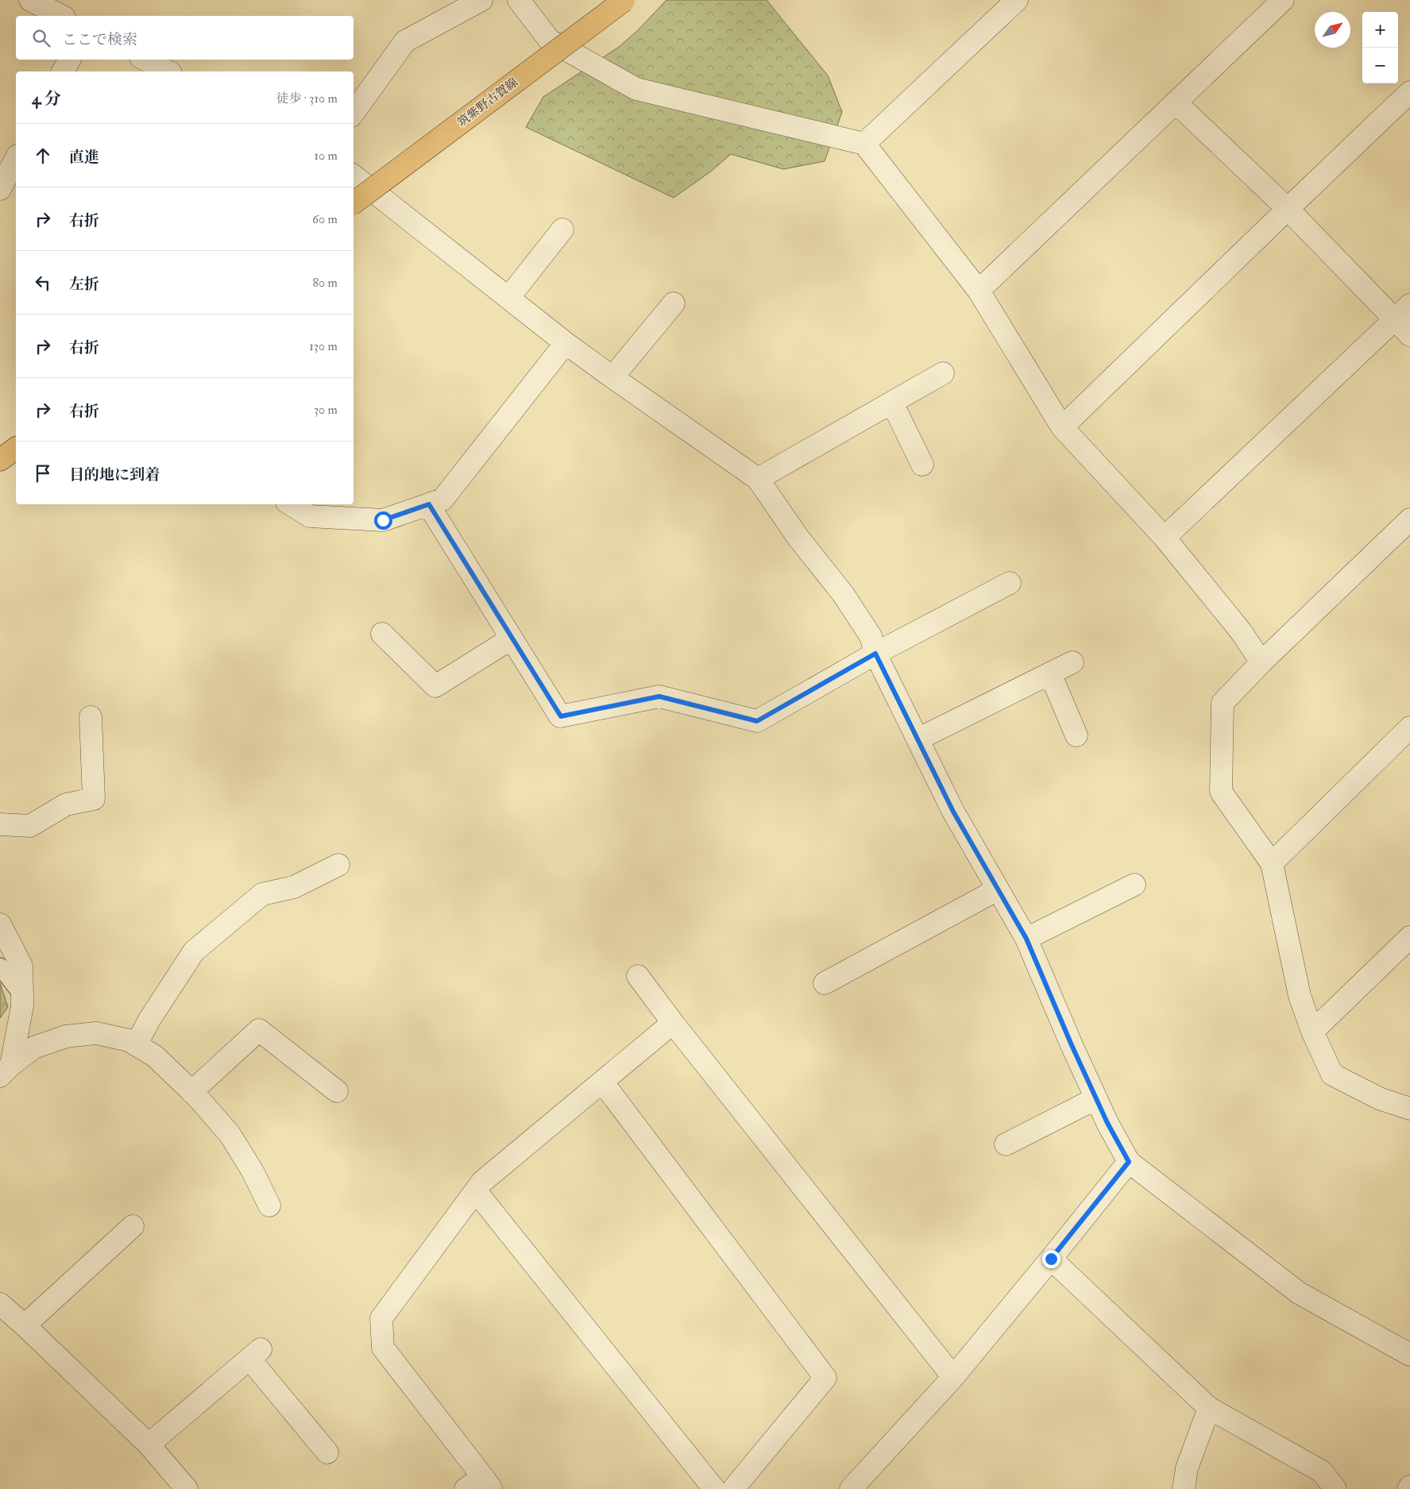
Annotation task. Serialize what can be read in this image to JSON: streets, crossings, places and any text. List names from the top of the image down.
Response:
{
  "streets": {
    "main road": ["筑紫野古賀線"]
  },
  "north": "top right",
  "page": {
    "map_buttons": ["+", "−"],
    "search": "ここで検索",
    "heading": ["4 分", "徒歩 · 310 m"],
    "list": [
      ["直進", "10 m"],
      ["右折", "60 m"],
      ["左折", "80 m"],
      ["右折", "130 m"],
      ["右折", "30 m"],
      "目的地に到着"
    ]
  }
}
